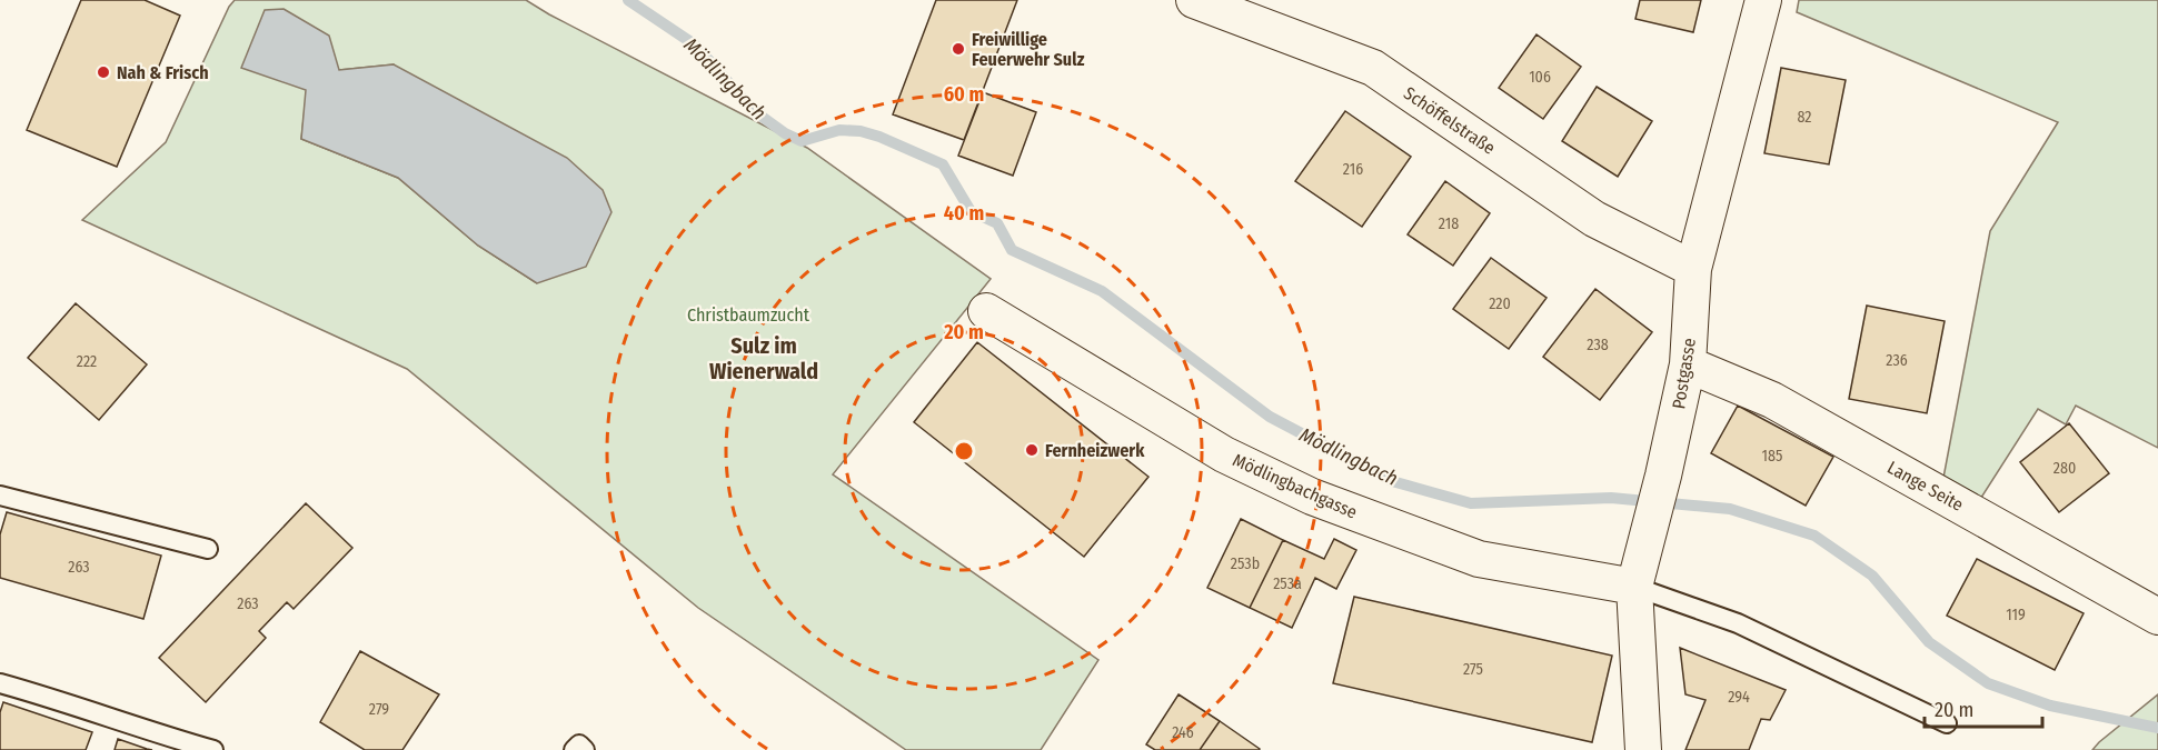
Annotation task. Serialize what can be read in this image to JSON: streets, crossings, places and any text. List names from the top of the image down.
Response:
{
  "streets": {
    "street": [
      "Schöffelstraße",
      "Postgasse",
      "Mödlingbachgasse",
      "Lange Seite"
    ]
  },
  "crossings": [
    ["Schöffelstraße", "Postgasse"],
    ["Postgasse", "Mödlingbachgasse"],
    ["Postgasse", "Lange Seite"]
  ],
  "districts": ["Sulz im Wienerwald"],
  "water": ["Mödlingbach"],
  "parks": ["Christbaumzucht"],
  "places": ["Freiwillige Feuerwehr Sulz", "Nah & Frisch", "Fernheizwerk"],
  "house_numbers": [
    "106",
    "82",
    "216",
    "218",
    "220",
    "238",
    "236",
    "222",
    "185",
    "280",
    "253b",
    "263",
    "253a",
    "263",
    "119",
    "275",
    "294",
    "279",
    "246"
  ],
  "scale_bar": "20 m",
  "rings": ["60 m", "40 m", "20 m"]
}
